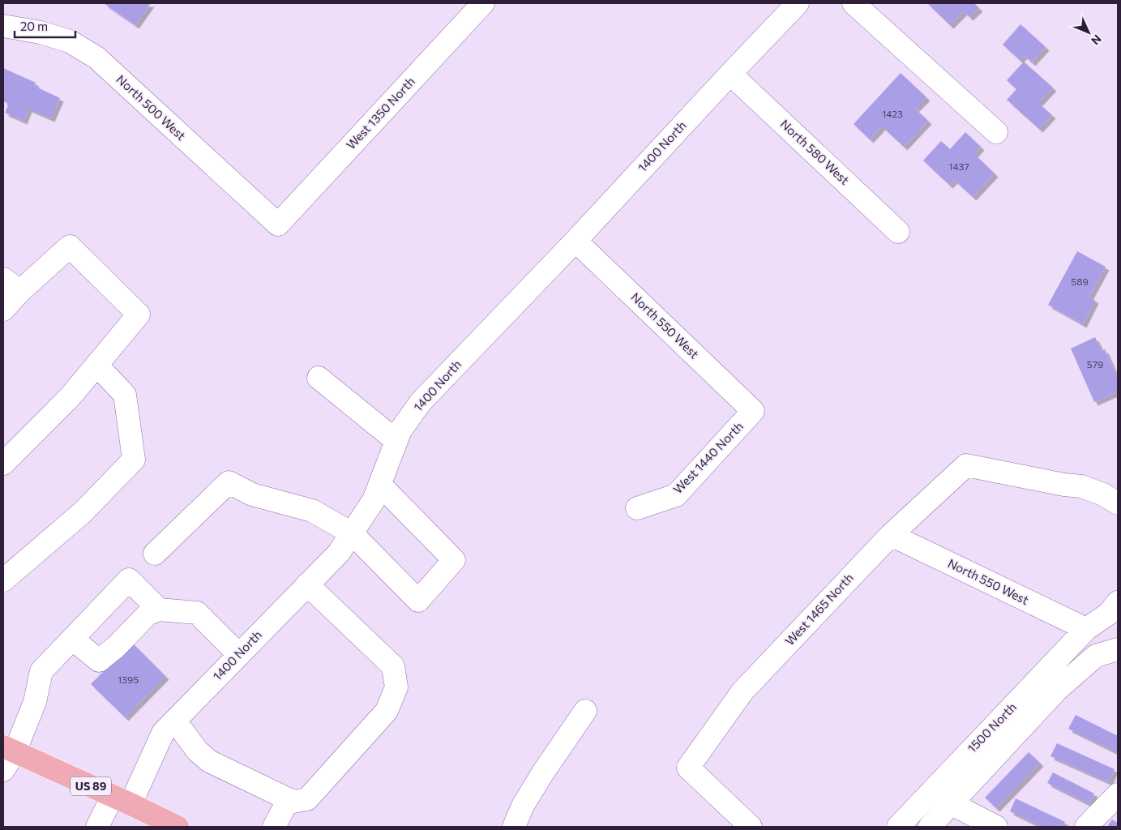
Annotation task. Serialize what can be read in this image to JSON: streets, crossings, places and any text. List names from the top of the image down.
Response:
{
  "streets": {
    "main road": ["US 89"],
    "street": [
      "North 500 West",
      "West 1350 North",
      "1400 North",
      "North 580 West",
      "North 550 West",
      "West 1440 North",
      "West 1465 North",
      "1500 North"
    ]
  },
  "crossings": [
    ["North 500 West", "West 1350 North"],
    ["1400 North", "North 580 West"],
    ["1400 North", "North 550 West"],
    ["1400 North", "US 89"],
    ["North 550 West", "West 1440 North"],
    ["North 550 West", "West 1465 North"],
    ["North 550 West", "1500 North"]
  ],
  "house_numbers": [
    "1423",
    "1437",
    "589",
    "579",
    "1395"
  ],
  "scale_bar": "20 m",
  "north": "bottom right"
}
